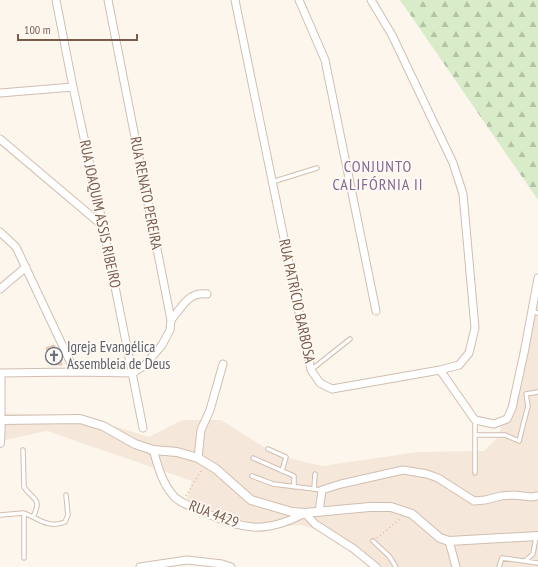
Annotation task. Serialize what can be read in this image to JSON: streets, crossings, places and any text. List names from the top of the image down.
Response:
{
  "streets": {
    "street": [
      "RUA RENATO PEREIRA",
      "RUA JOAQUIM ASSIS RIBEIRO",
      "RUA PATRÍCIO BARBOSA",
      "RUA 4429"
    ]
  },
  "crossings": [
    ["RUA RENATO PEREIRA", "RUA JOAQUIM ASSIS RIBEIRO"]
  ],
  "districts": ["CONJUNTO CALIFÓRNIA II"],
  "places": {
    "church": ["Igreja Evangélica Assembleia de Deus"]
  },
  "scale_bar": "100 m"
}
